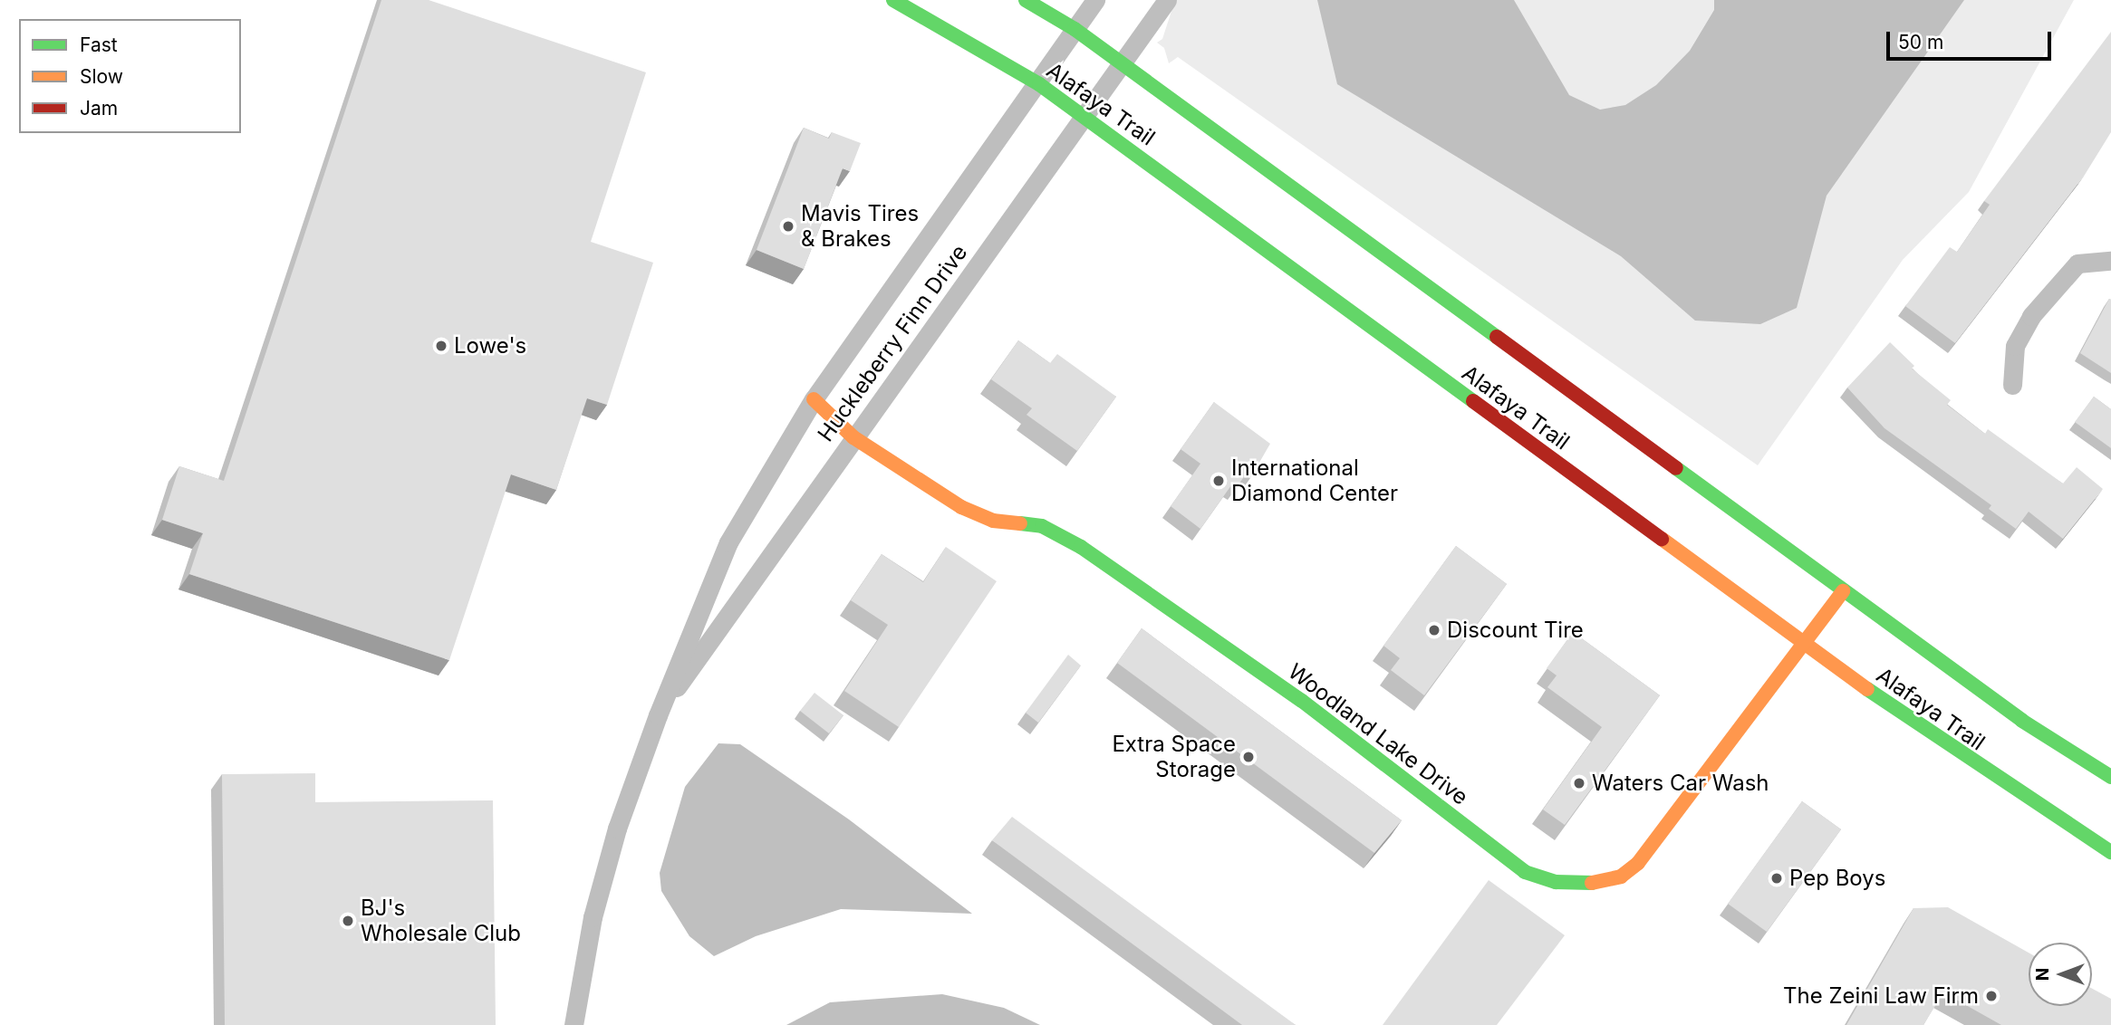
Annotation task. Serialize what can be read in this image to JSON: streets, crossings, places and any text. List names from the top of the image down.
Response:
{
  "streets": {
    "main road": ["Alafaya Trail", "Woodland Lake Drive"],
    "street": ["Huckleberry Finn Drive"]
  },
  "crossings": [
    ["Alafaya Trail", "Huckleberry Finn Drive"],
    ["Alafaya Trail", "Woodland Lake Drive"],
    ["Huckleberry Finn Drive", "Woodland Lake Drive"]
  ],
  "places": [
    "Mavis Tires & Brakes",
    "Lowe's",
    "International Diamond Center",
    "Discount Tire",
    "Extra Space Storage",
    "Waters Car Wash",
    "Pep Boys",
    "BJ's Wholesale Club",
    "The Zeini Law Firm"
  ],
  "legend": ["Fast", "Slow", "Jam"],
  "scale_bar": "50 m",
  "north": "left"
}
